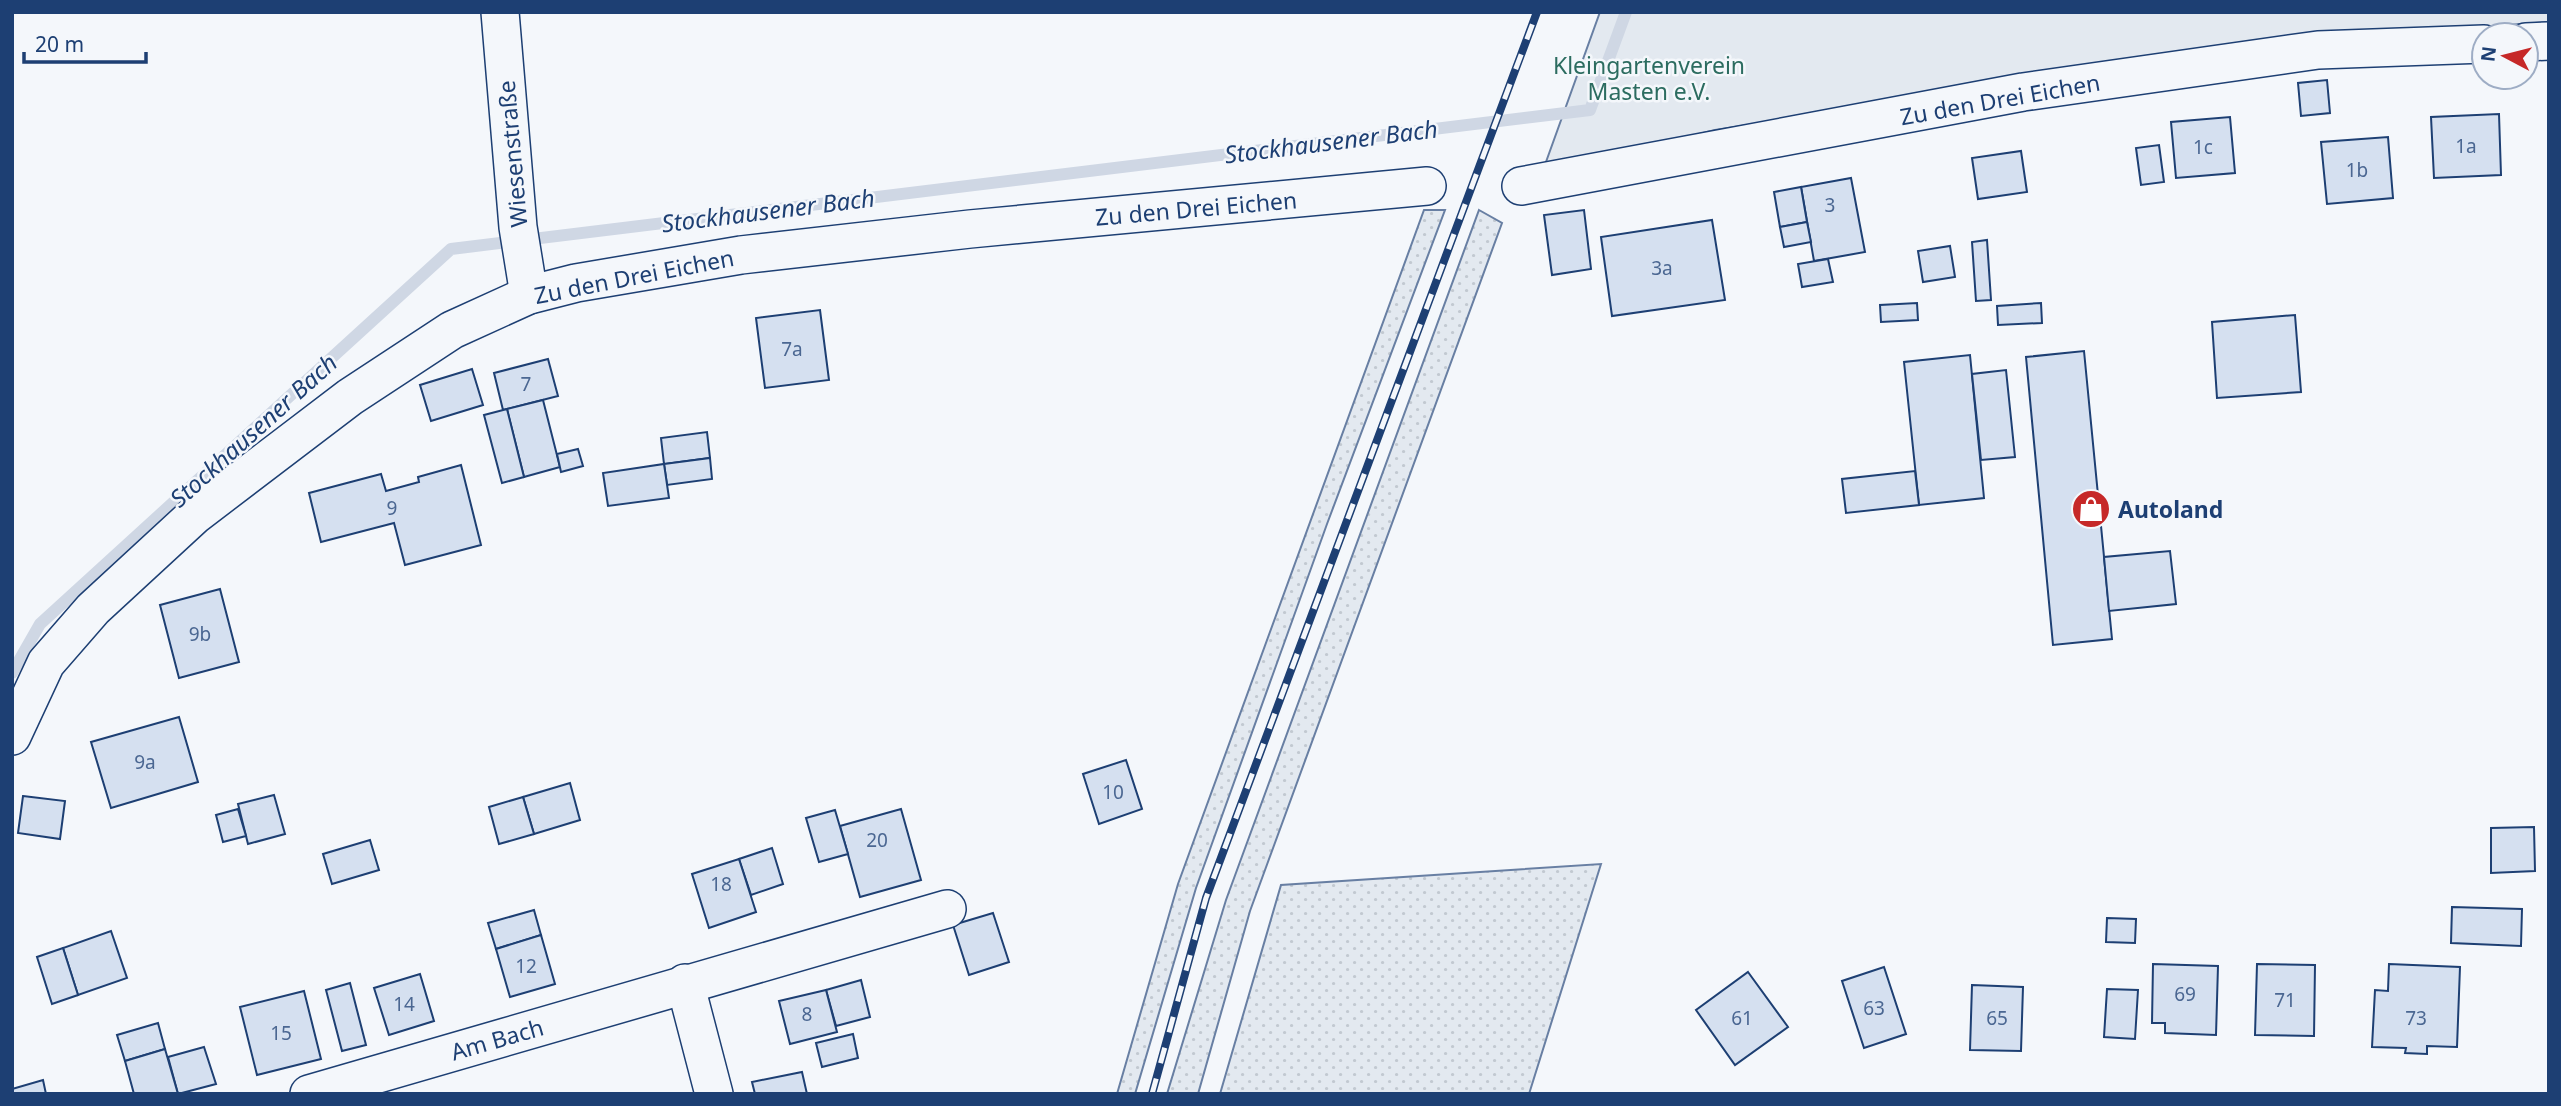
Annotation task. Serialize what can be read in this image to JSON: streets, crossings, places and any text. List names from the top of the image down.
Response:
{
  "streets": {
    "street": ["Zu den Drei Eichen", "Wiesenstraße", "Am Bach"]
  },
  "crossings": [
    ["Zu den Drei Eichen", "Wiesenstraße"]
  ],
  "water": ["Stockhausener Bach"],
  "parks": ["Kleingartenverein Masten e.V."],
  "places": {
    "shop": ["Autoland"]
  },
  "house_numbers": [
    "1a",
    "1c",
    "1b",
    "3",
    "3a",
    "7a",
    "7",
    "9",
    "9b",
    "9a",
    "10",
    "20",
    "18",
    "12",
    "69",
    "71",
    "14",
    "63",
    "8",
    "61",
    "65",
    "73",
    "15"
  ],
  "scale_bar": "20 m",
  "north": "left"
}
